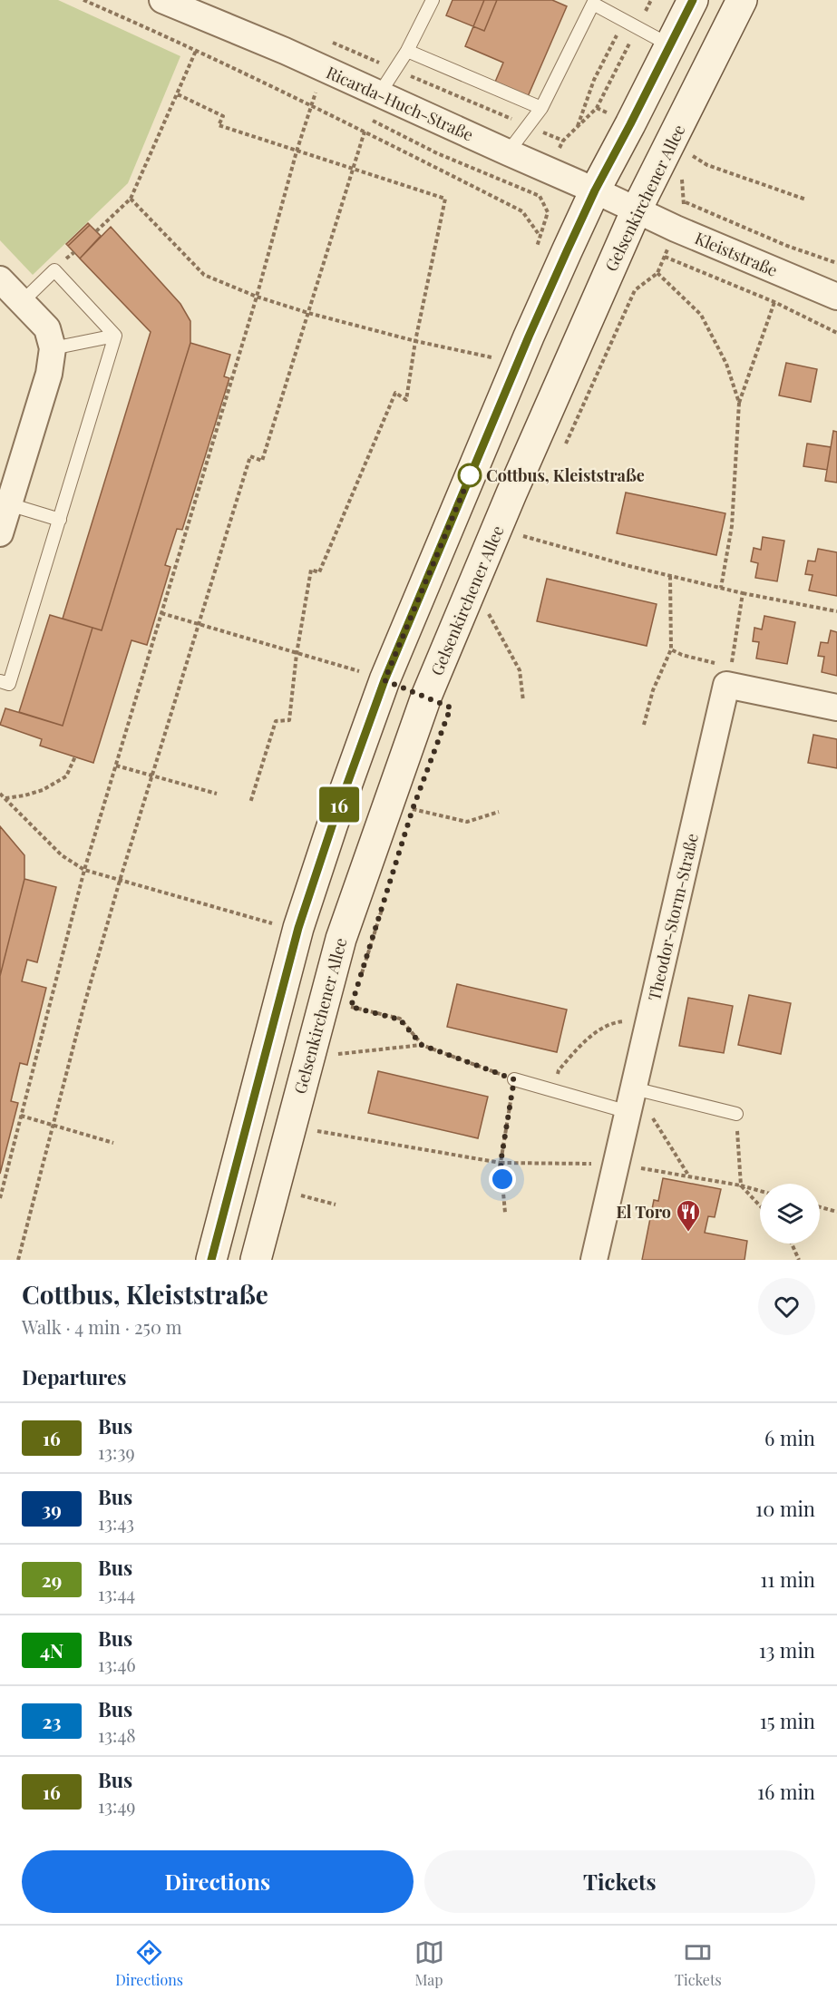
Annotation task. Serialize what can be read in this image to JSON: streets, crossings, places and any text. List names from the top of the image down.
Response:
{
  "streets": {
    "main road": ["Gelsenkirchener Allee"],
    "street": ["Ricarda-Huch-Straße", "Kleiststraße", "Theodor-Storm-Straße"]
  },
  "crossings": [
    ["Ricarda-Huch-Straße", "Gelsenkirchener Allee"],
    ["Ricarda-Huch-Straße", "Kleiststraße"],
    ["Gelsenkirchener Allee", "Kleiststraße"]
  ],
  "places": {
    "other": ["Cottbus, Kleiststraße"],
    "restaurant": ["El Toro"]
  },
  "lines": ["bus line 16"],
  "page": {
    "on_map": "16",
    "heading": [
      ["Cottbus, Kleiststraße", "Walk · 4 min · 250 m"],
      "Departures"
    ],
    "list": [
      {
        "mark": "16",
        "name": "Bus",
        "note": "13:39",
        "value": "6 min"
      },
      {
        "mark": "39",
        "name": "Bus",
        "note": "13:43",
        "value": "10 min"
      },
      {
        "mark": "29",
        "name": "Bus",
        "note": "13:44",
        "value": "11 min"
      },
      {
        "mark": "4N",
        "name": "Bus",
        "note": "13:46",
        "value": "13 min"
      },
      {
        "mark": "23",
        "name": "Bus",
        "note": "13:48",
        "value": "15 min"
      },
      {
        "mark": "16",
        "name": "Bus",
        "note": "13:49",
        "value": "16 min"
      }
    ],
    "buttons": ["Directions", "Tickets"],
    "tabs": ["Directions", "Map", "Tickets"]
  }
}
